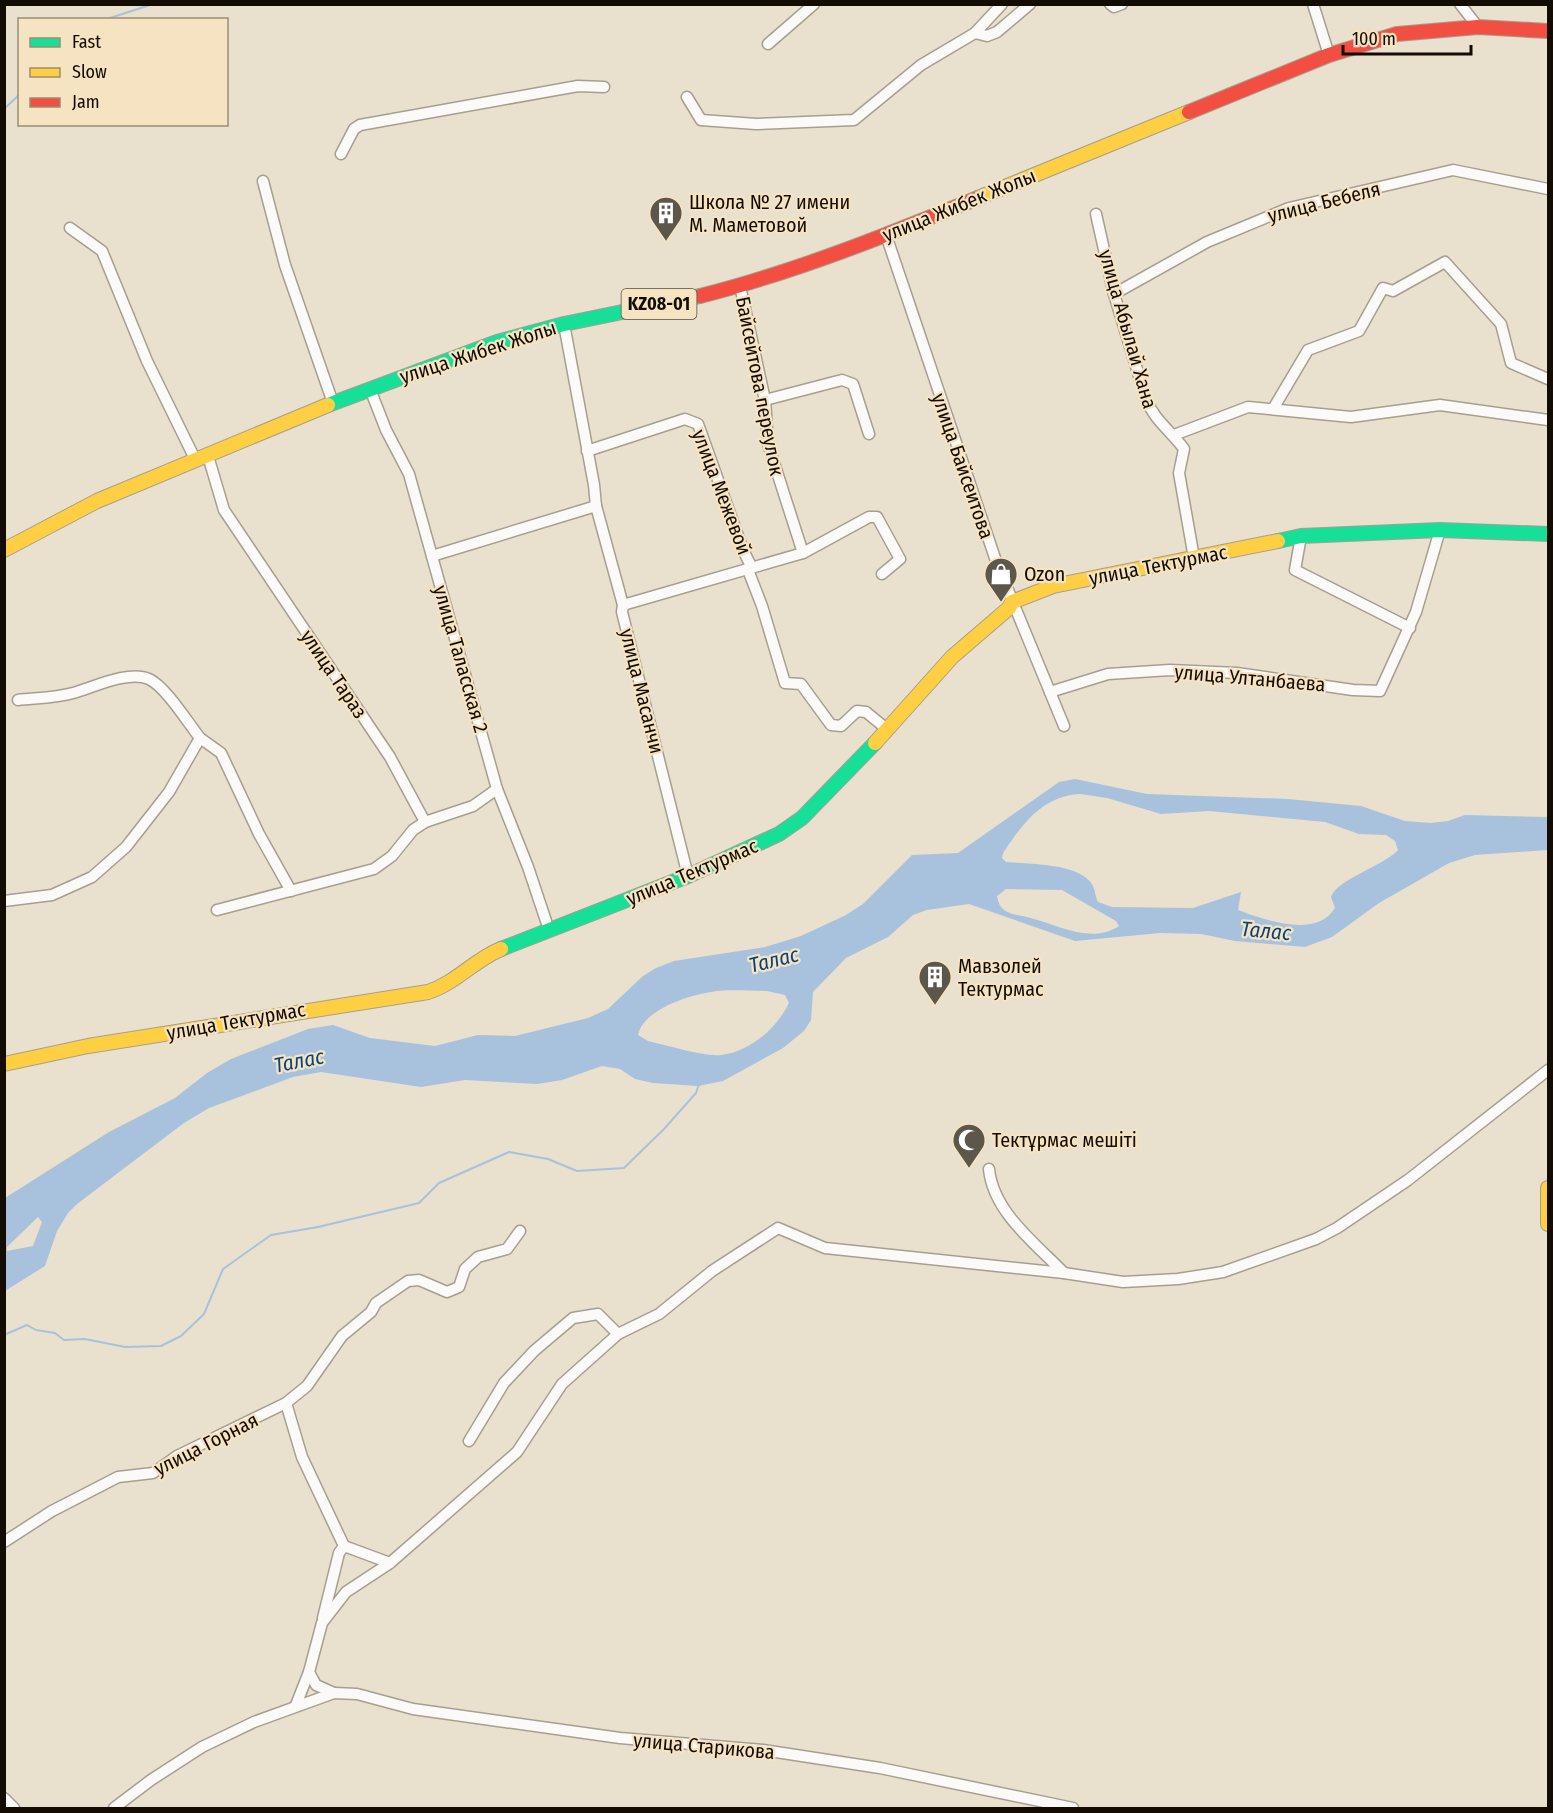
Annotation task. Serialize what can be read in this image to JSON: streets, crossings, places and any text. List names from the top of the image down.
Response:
{
  "streets": {
    "street": [
      "улица Бебеля",
      "улица Жибек Жолы",
      "KZ08-01",
      "улица Абылай Хана",
      "Байсейтова переулок",
      "улица Байсеитова",
      "улица Межевой",
      "улица Тектурмас",
      "улица Таласская 2",
      "улица Тараз",
      "улица Ултанбаева",
      "улица Масанчи",
      "улица Горная",
      "улица Старикова"
    ]
  },
  "crossings": [
    ["улица Бебеля", "улица Абылай Хана"],
    ["улица Жибек Жолы", "Байсейтова переулок"],
    ["улица Жибек Жолы", "улица Байсеитова"],
    ["улица Жибек Жолы", "улица Таласская 2"],
    ["улица Жибек Жолы", "улица Тараз"],
    ["улица Жибек Жолы", "улица Масанчи"],
    ["улица Байсеитова", "улица Тектурмас"],
    ["улица Байсеитова", "улица Ултанбаева"],
    ["улица Межевой", "улица Масанчи"],
    ["улица Тектурмас", "улица Таласская 2"],
    ["улица Тектурмас", "улица Масанчи"]
  ],
  "water": ["Талас"],
  "places": {
    "building": ["Школа № 27 имени М. Маметовой", "Мавзолей Тектурмас"],
    "shop": ["Ozon"],
    "mosque": ["Тектұрмас мешіті"]
  },
  "legend": ["Fast", "Slow", "Jam"],
  "scale_bar": "100 m"
}
